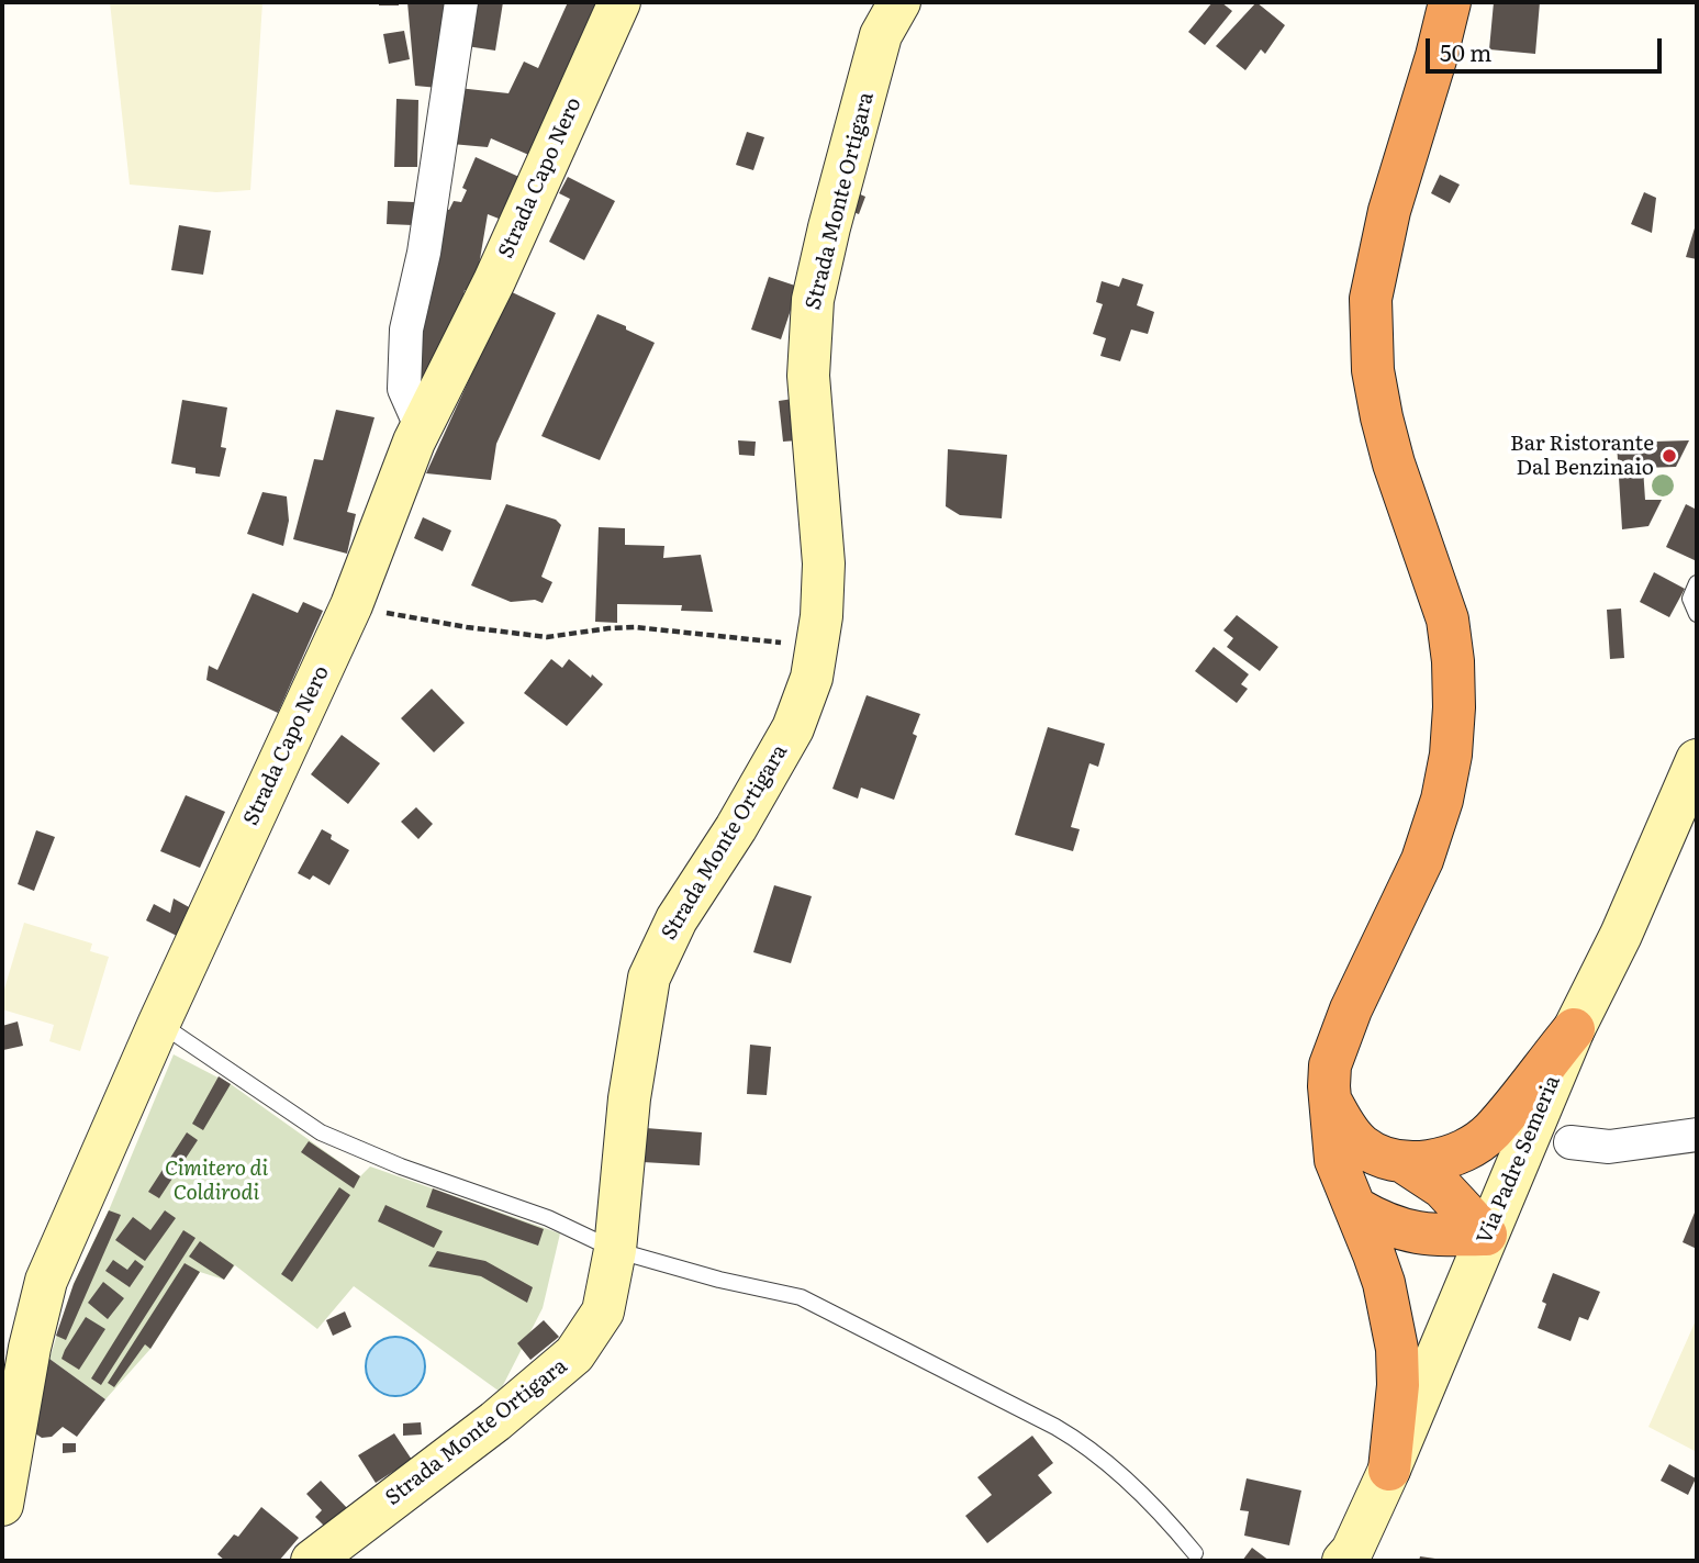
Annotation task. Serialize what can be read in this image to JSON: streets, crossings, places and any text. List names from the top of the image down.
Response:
{
  "streets": {
    "main road": ["Strada Capo Nero", "Strada Monte Ortigara", "Via Padre Semeria"]
  },
  "parks": ["Cimitero di Coldirodi"],
  "places": ["Bar Ristorante Dal Benzinaio"],
  "scale_bar": "50 m"
}
